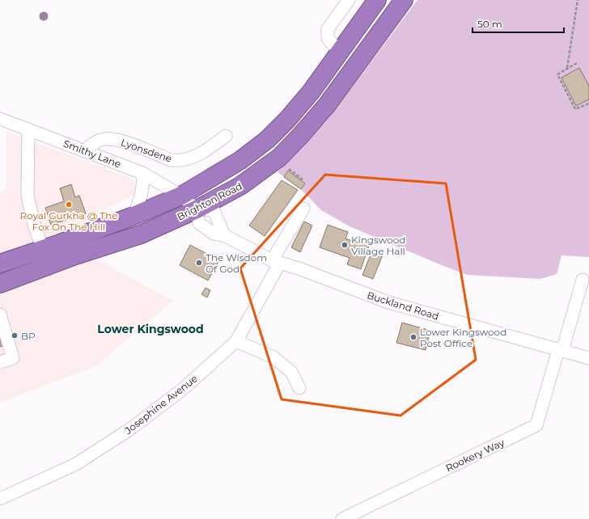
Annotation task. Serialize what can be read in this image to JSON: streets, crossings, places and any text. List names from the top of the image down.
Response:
{
  "streets": {
    "highway": ["Brighton Road"],
    "street": [
      "Lyonsdene",
      "Smithy Lane",
      "Buckland Road",
      "Josephine Avenue",
      "Rookery Way"
    ]
  },
  "crossings": [
    ["Lyonsdene", "Smithy Lane"],
    ["Smithy Lane", "Brighton Road"],
    ["Smithy Lane", "Buckland Road"],
    ["Brighton Road", "Buckland Road"],
    ["Buckland Road", "Josephine Avenue"],
    ["Buckland Road", "Rookery Way"]
  ],
  "districts": ["Lower Kingswood"],
  "places": [
    "Royal Gurkha @ The Fox On The Hill",
    "Kingswood Village Hall",
    "The Wisdom Of God",
    "BP",
    "Lower Kingswood Post Office"
  ],
  "scale_bar": "50 m"
}
